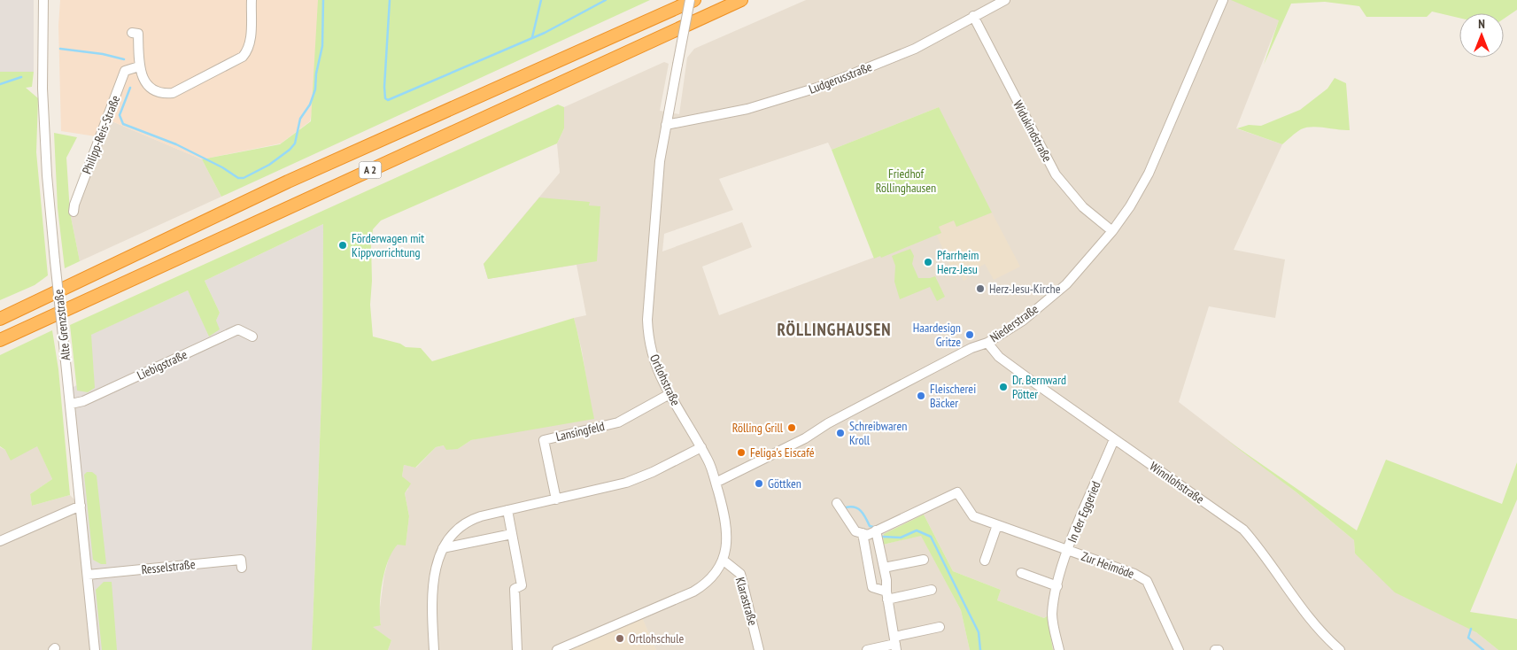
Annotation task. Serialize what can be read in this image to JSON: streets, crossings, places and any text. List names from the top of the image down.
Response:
{
  "streets": {
    "highway": ["A 2"],
    "street": [
      "Ludgerusstraße",
      "Widukindstraße",
      "Philipp-Reis-Straße",
      "Niederstraße",
      "Alte Grenzstraße",
      "Liebigstraße",
      "Ortlohstraße",
      "Lansingfeld",
      "Winnlohstraße",
      "In der Eggeried",
      "Zur Heimöde",
      "Resselstraße",
      "Klarastraße"
    ]
  },
  "crossings": [
    ["Ludgerusstraße", "Widukindstraße"],
    ["Ludgerusstraße", "Ortlohstraße"],
    ["Widukindstraße", "Niederstraße"],
    ["Niederstraße", "Ortlohstraße"],
    ["Niederstraße", "Winnlohstraße"],
    ["Alte Grenzstraße", "Liebigstraße"],
    ["Alte Grenzstraße", "Resselstraße"],
    ["Ortlohstraße", "Lansingfeld"],
    ["Ortlohstraße", "Klarastraße"],
    ["Winnlohstraße", "In der Eggeried"],
    ["In der Eggeried", "Zur Heimöde"]
  ],
  "districts": ["RÖLLINGHAUSEN"],
  "parks": ["Friedhof Röllinghausen"],
  "places": [
    "Förderwagen mit Kippvorrichtung",
    "Pfarrheim Herz-Jesu",
    "Herz-Jesu-Kirche",
    "Haardesign Gritze",
    "Dr. Bernward Pötter",
    "Fleischerei Bäcker",
    "Rölling Grill",
    "Schreibwaren Kroll",
    "Feliga's Eiscafé",
    "Göttken",
    "Ortlohschule"
  ],
  "north": "top"
}
